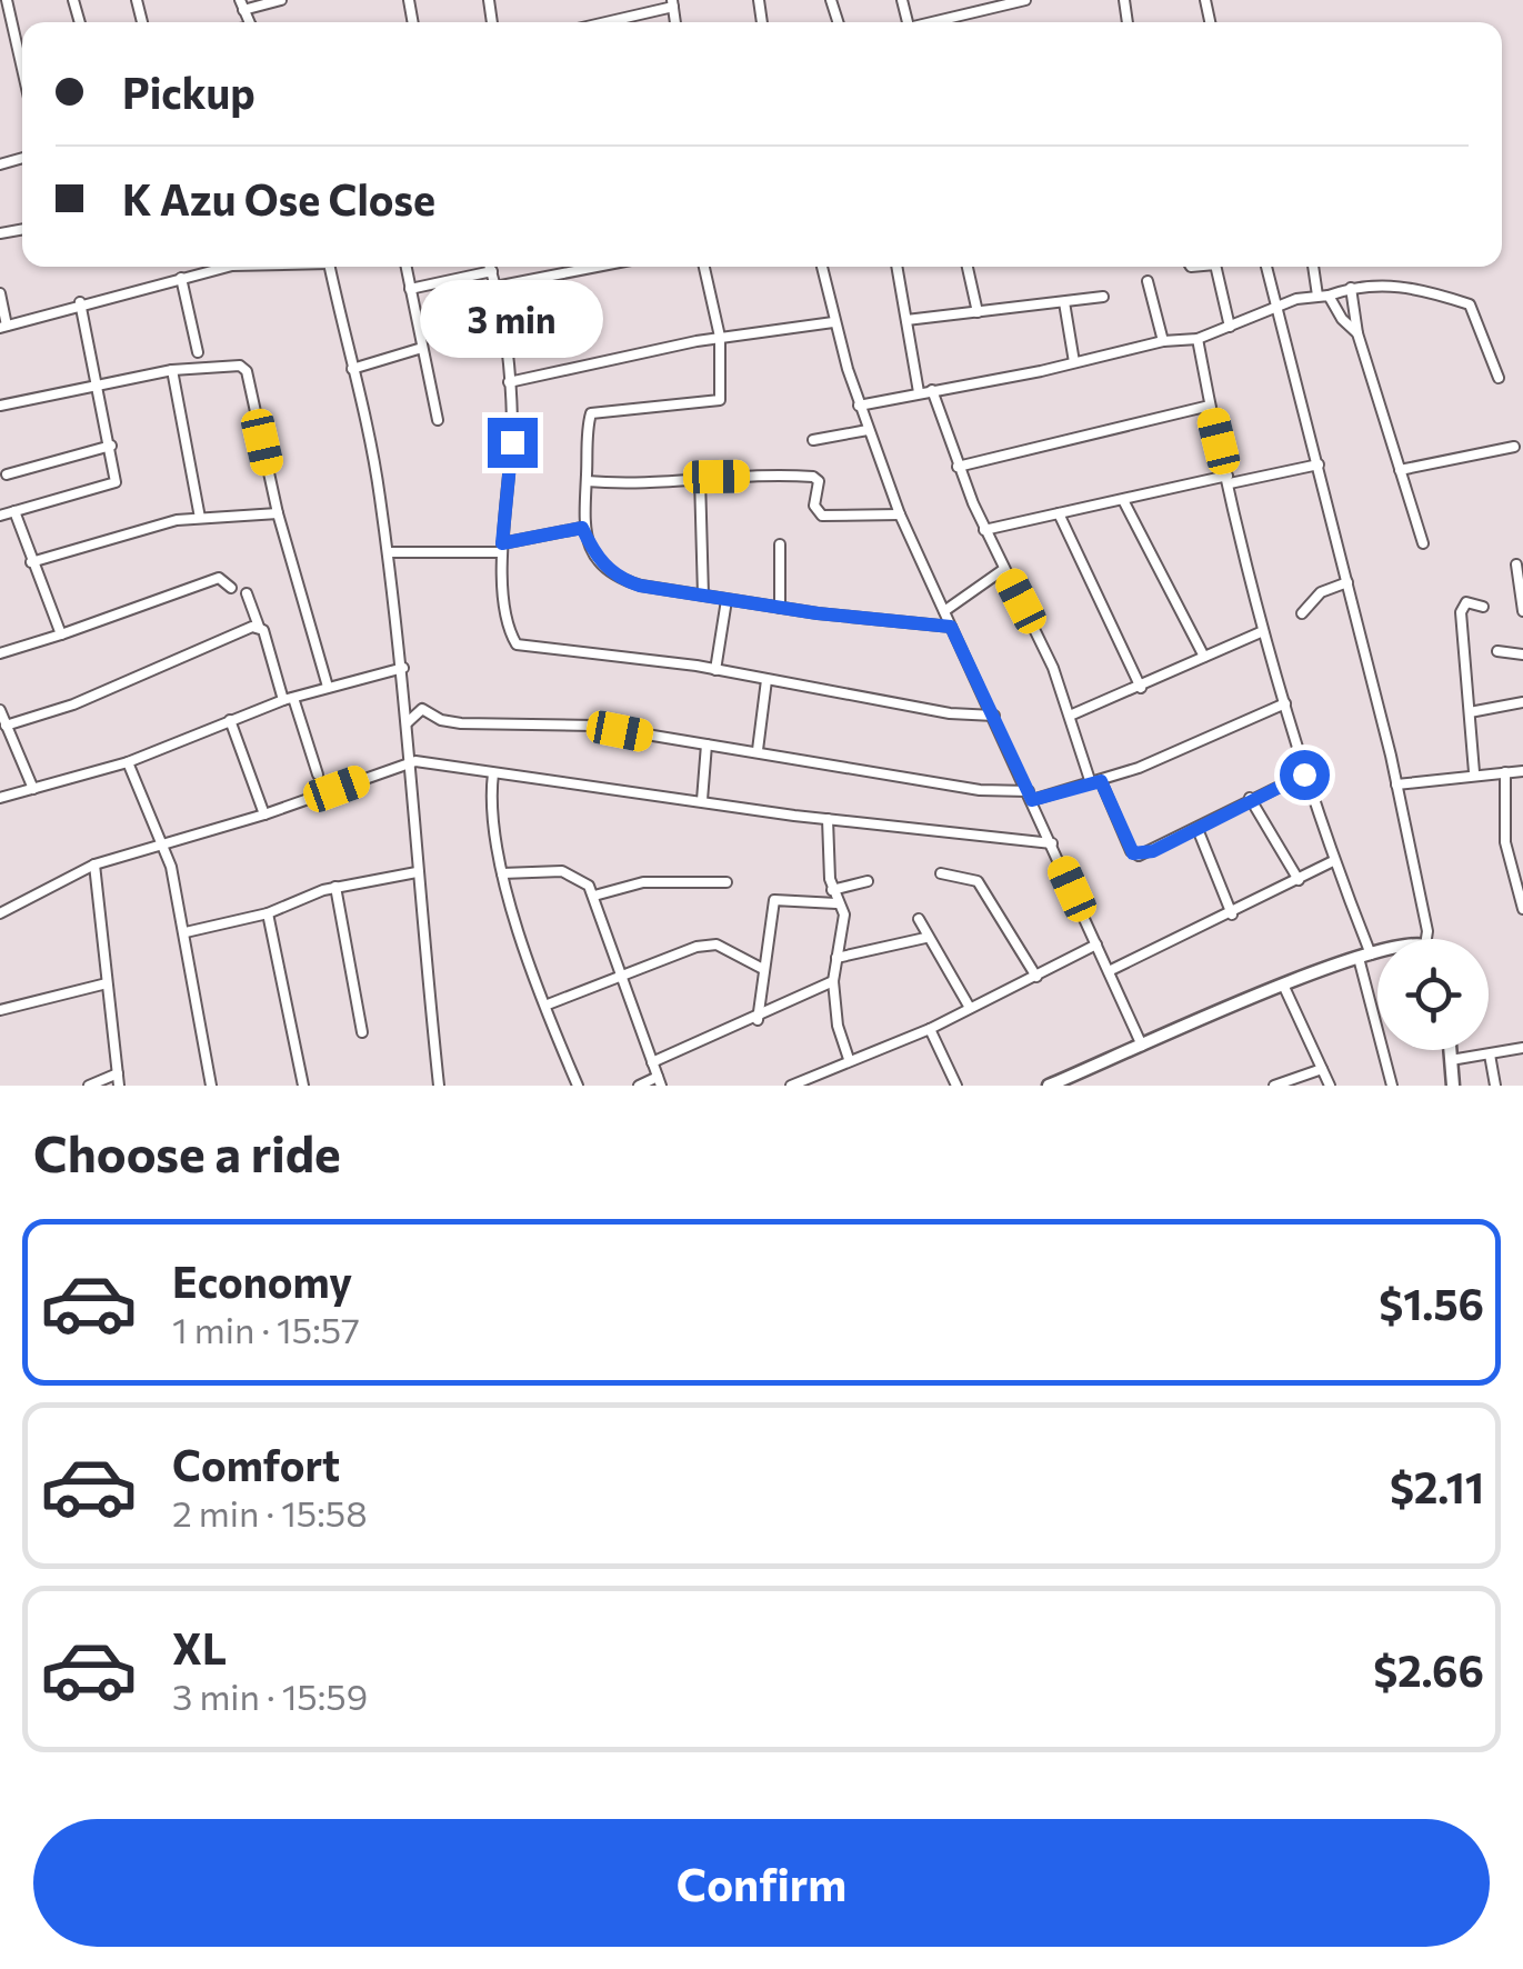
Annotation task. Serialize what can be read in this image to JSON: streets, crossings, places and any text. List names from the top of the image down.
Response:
{
  "page": {
    "banner": ["Pickup", "K Azu Ose Close"],
    "bubble": "3 min",
    "heading": "Choose a ride",
    "list": [
      {
        "name": "Economy",
        "note": "1 min · 15:57",
        "value": "$1.56"
      },
      {
        "name": "Comfort",
        "note": "2 min · 15:58",
        "value": "$2.11"
      },
      {
        "name": "XL",
        "note": "3 min · 15:59",
        "value": "$2.66"
      }
    ],
    "buttons": "Confirm"
  }
}
